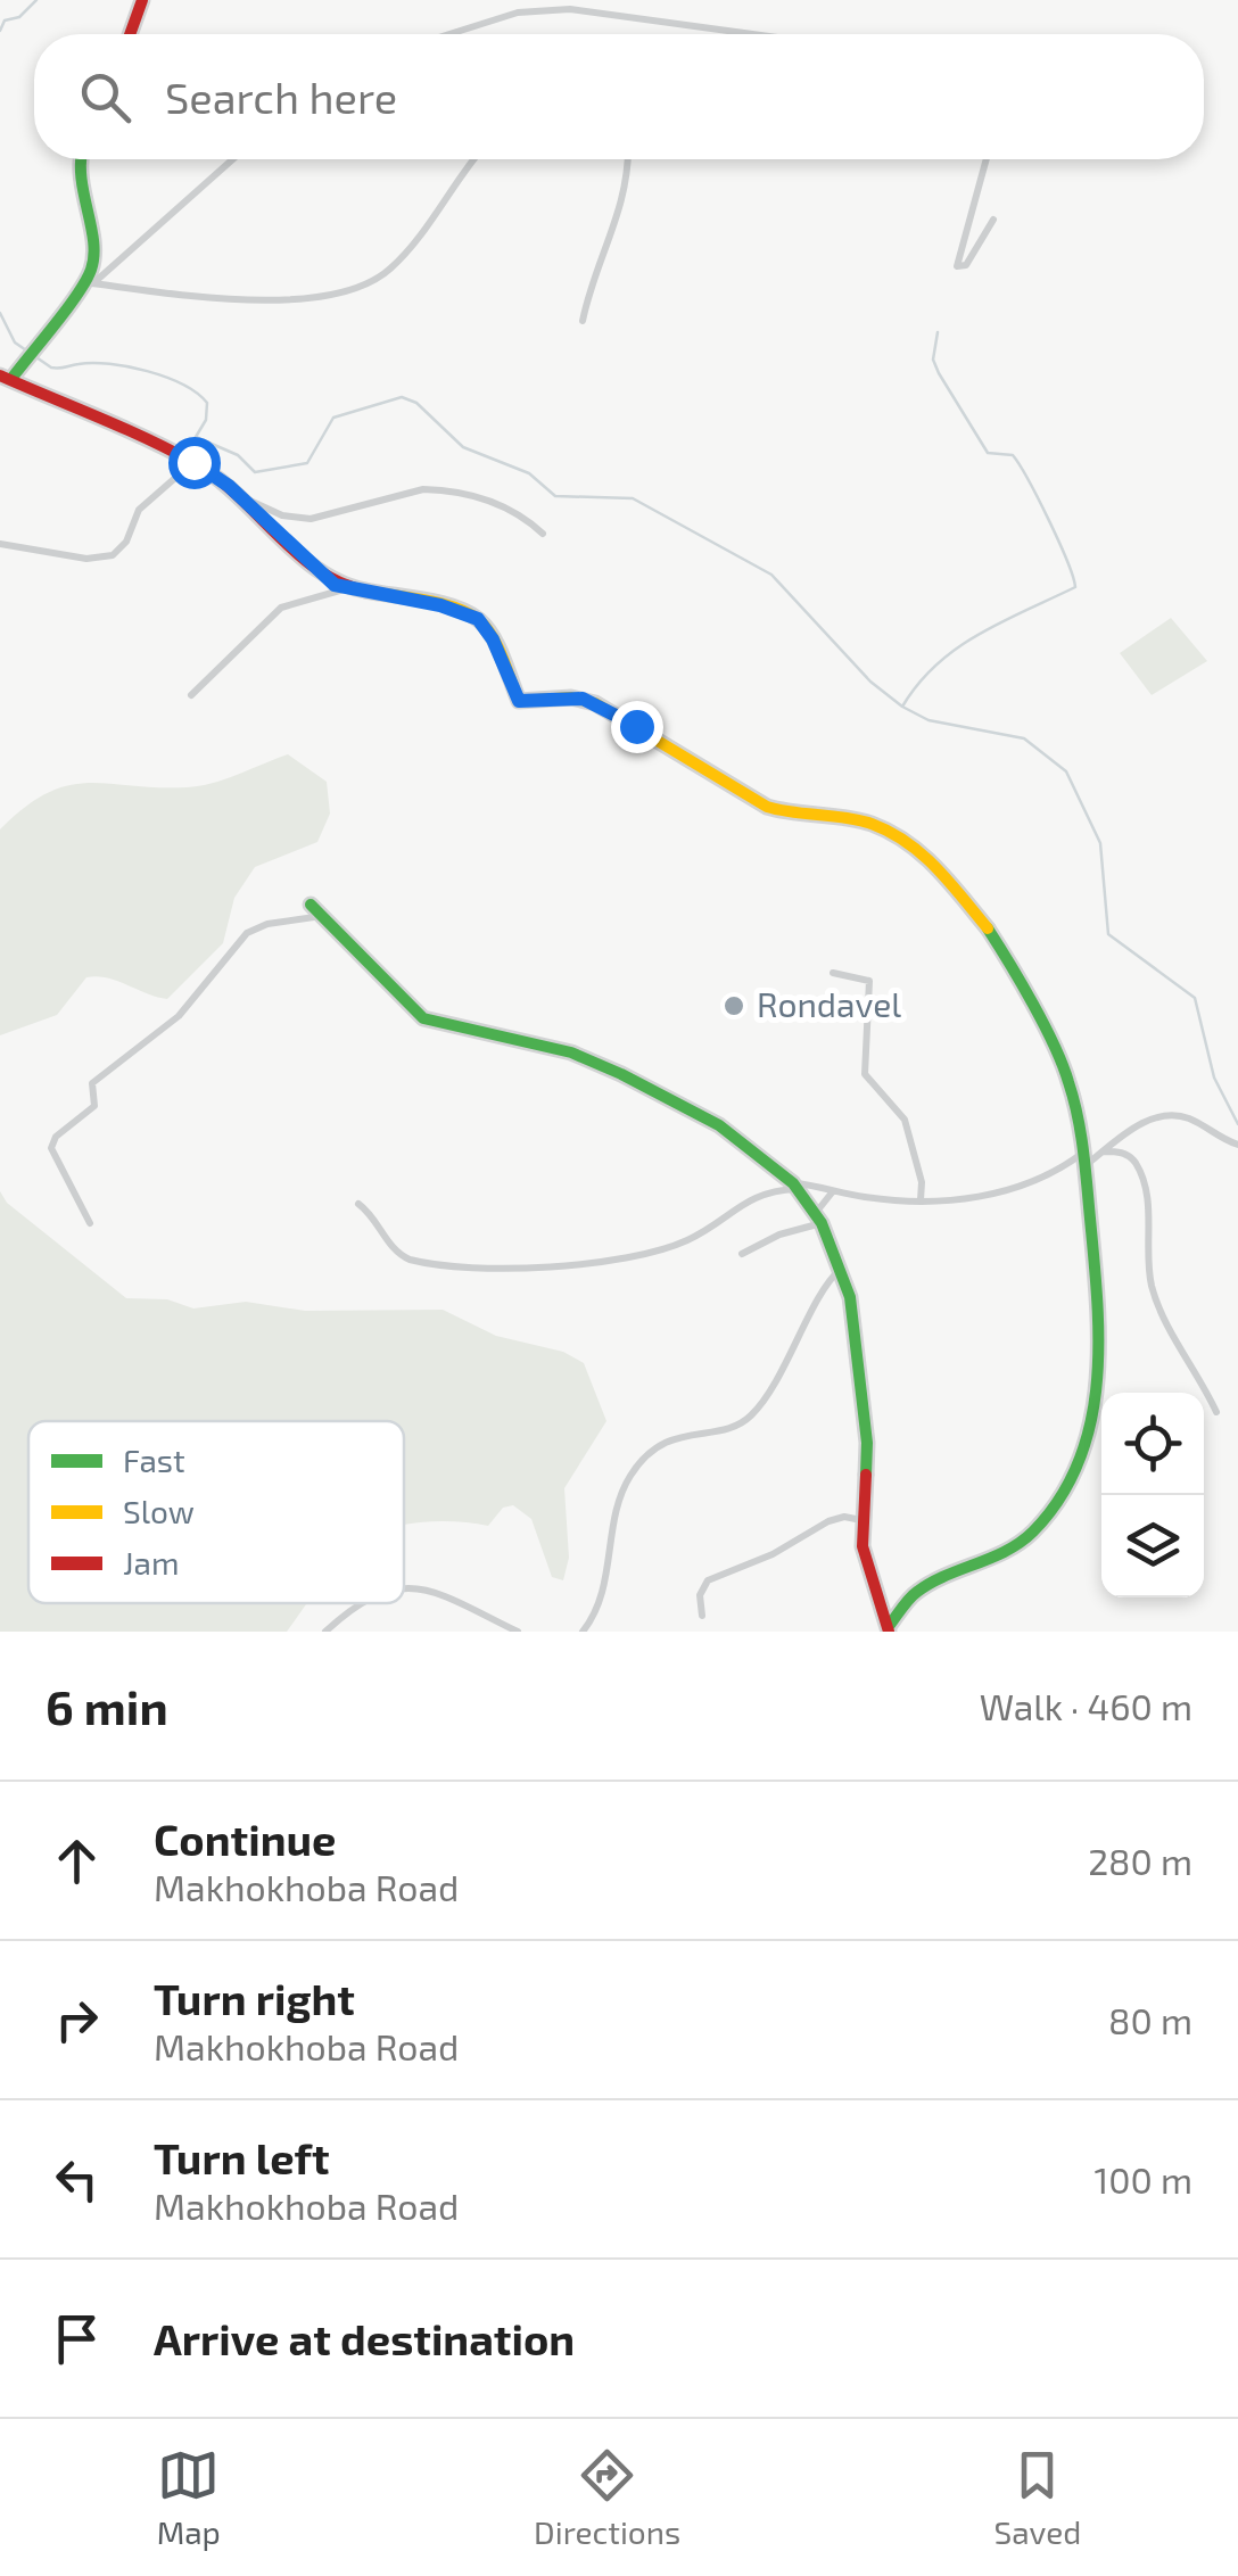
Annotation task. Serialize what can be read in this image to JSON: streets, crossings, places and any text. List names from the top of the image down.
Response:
{
  "places": ["Rondavel"],
  "legend": ["Fast", "Slow", "Jam"],
  "page": {
    "search": "Search here",
    "heading": ["6 min", "Walk · 460 m"],
    "list": [
      ["Continue", "Makhokhoba Road", "280 m"],
      ["Turn right", "Makhokhoba Road", "80 m"],
      ["Turn left", "Makhokhoba Road", "100 m"],
      "Arrive at destination"
    ],
    "nav": ["Map", "Directions", "Saved"]
  }
}
